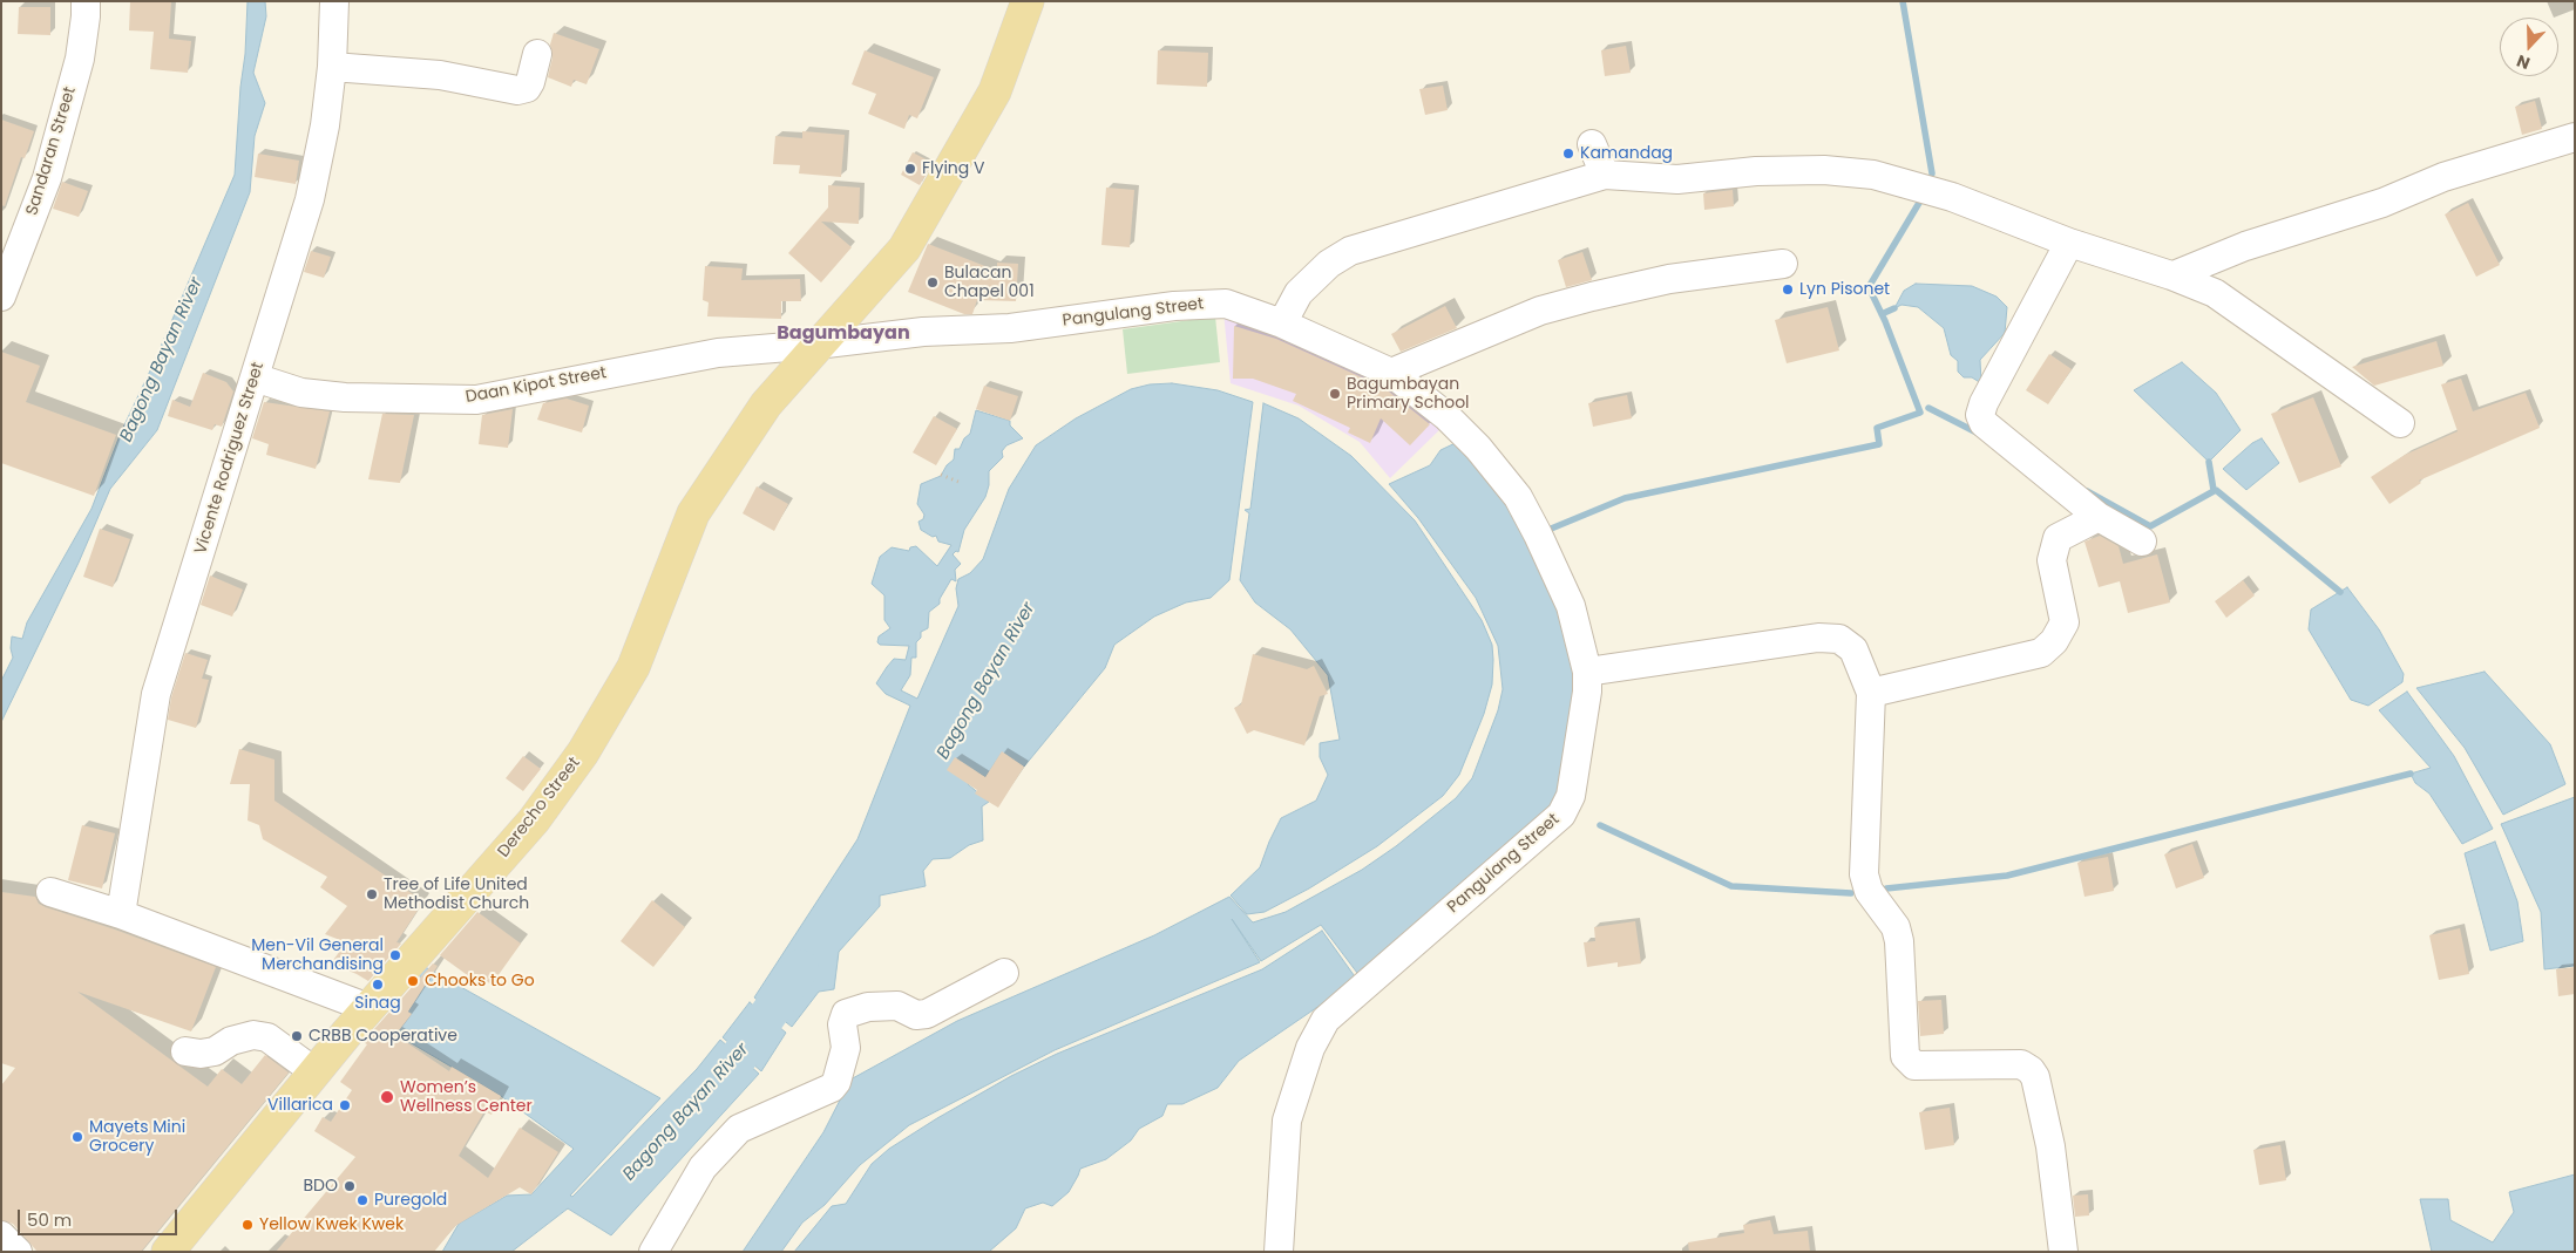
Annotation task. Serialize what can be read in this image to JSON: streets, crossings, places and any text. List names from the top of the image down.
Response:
{
  "streets": {
    "main road": ["Derecho Street"],
    "street": [
      "Sandaran Street",
      "Pangulang Street",
      "Daan Kipot Street",
      "Vicente Rodriguez Street"
    ]
  },
  "crossings": [
    ["Pangulang Street", "Daan Kipot Street"],
    ["Pangulang Street", "Derecho Street"],
    ["Daan Kipot Street", "Vicente Rodriguez Street"],
    ["Daan Kipot Street", "Derecho Street"]
  ],
  "districts": ["Bagumbayan"],
  "water": ["Bagong Bayan River"],
  "places": [
    "Kamandag",
    "Flying V",
    "Bulacan Chapel 001",
    "Lyn Pisonet",
    "Bagumbayan Primary School",
    "Tree of Life United Methodist Church",
    "Men-Vil General Merchandising",
    "Chooks to Go",
    "Sinag",
    "CRBB Cooperative",
    "Women’s Wellness Center",
    "Villarica",
    "Mayets Mini Grocery",
    "BDO",
    "Puregold",
    "Yellow Kwek Kwek"
  ],
  "scale_bar": "50 m",
  "north": "bottom"
}
